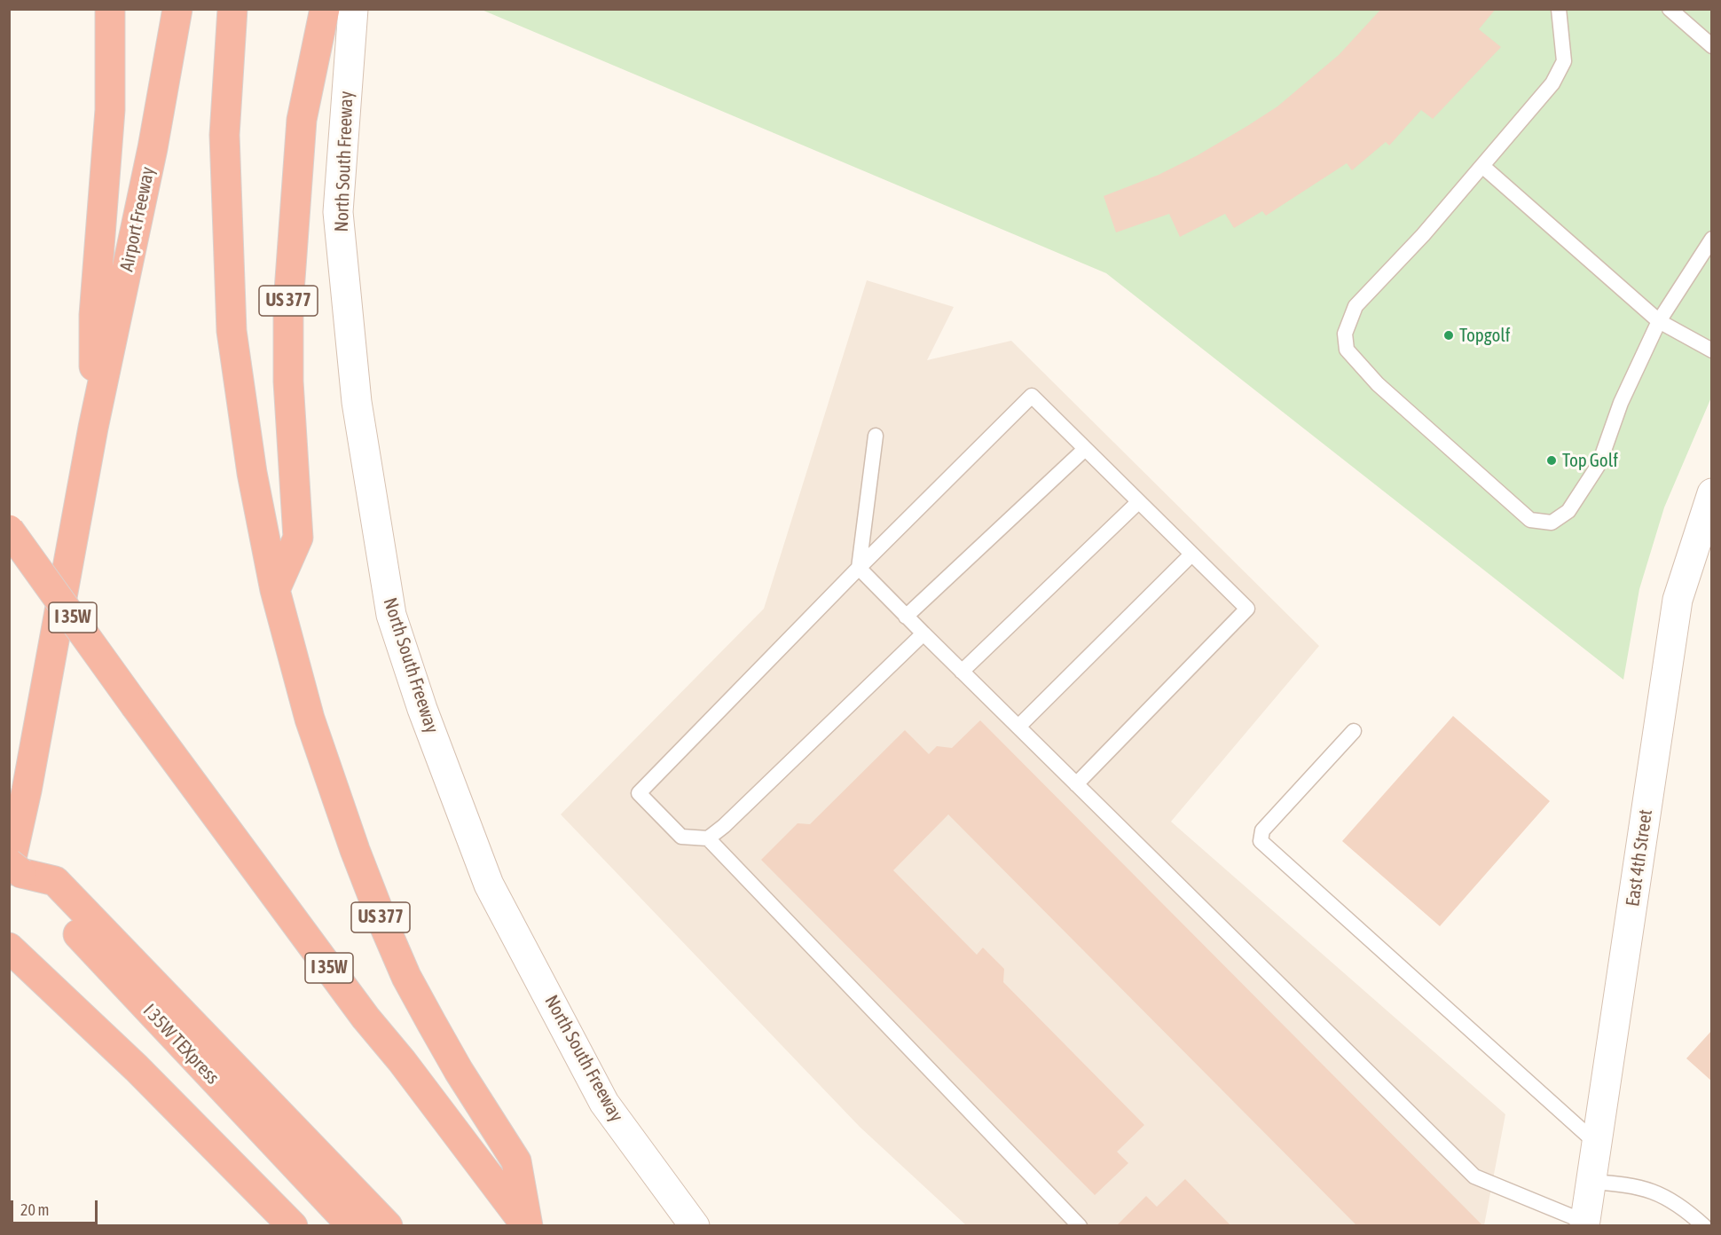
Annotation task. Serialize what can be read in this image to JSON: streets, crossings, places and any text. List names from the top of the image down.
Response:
{
  "streets": {
    "highway": [
      "Airport Freeway",
      "US 377",
      "I 35W",
      "I 35W TEXpress"
    ],
    "main road": ["North South Freeway", "East 4th Street"]
  },
  "crossings": [
    ["US 377", "I 35W"]
  ],
  "places": ["Topgolf", "Top Golf"],
  "scale_bar": "20 m"
}
